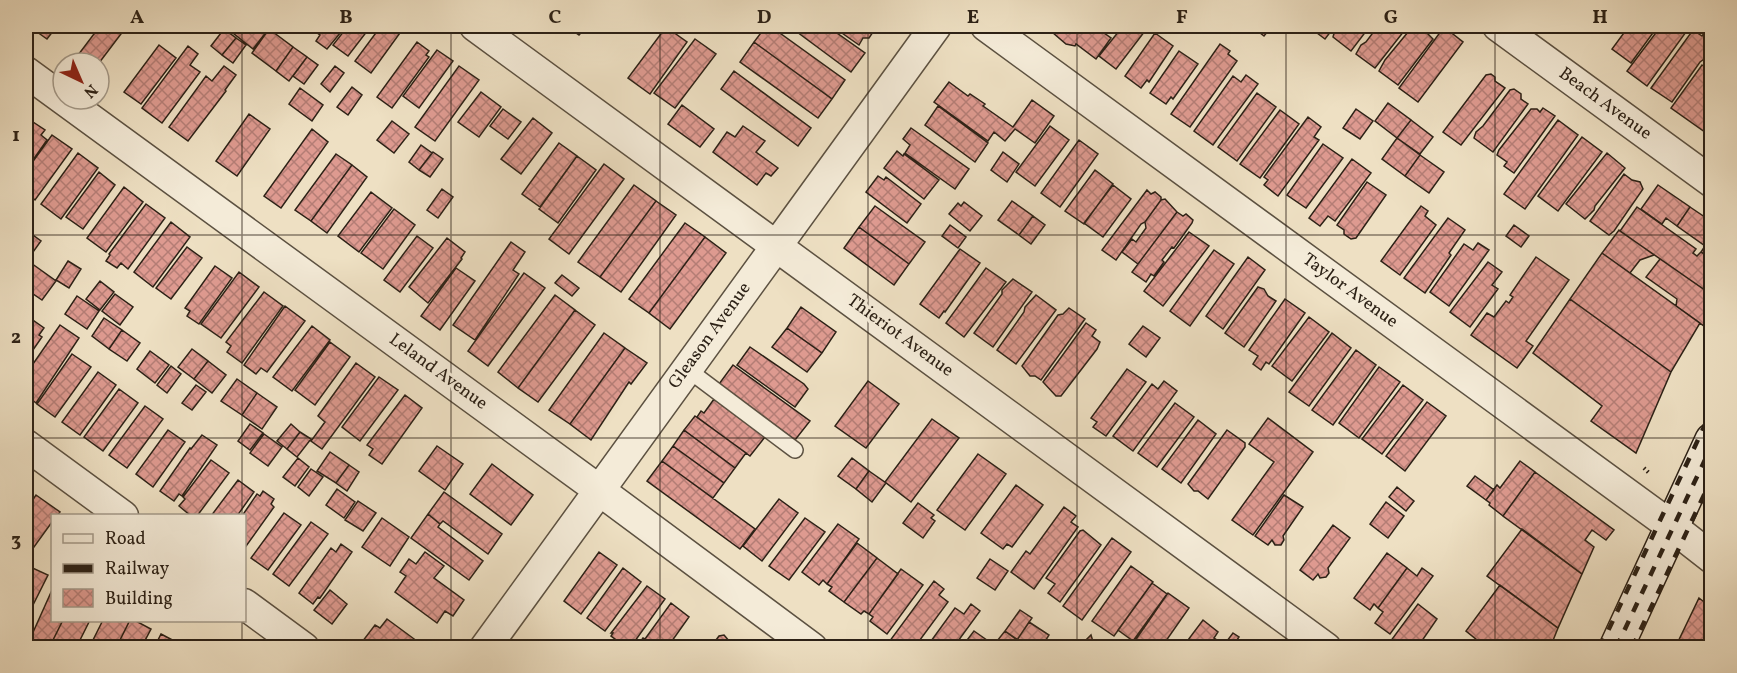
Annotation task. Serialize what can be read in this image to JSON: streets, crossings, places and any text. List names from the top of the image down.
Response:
{
  "streets": {
    "street": [
      "Beach Avenue",
      "Taylor Avenue",
      "Gleason Avenue",
      "Thieriot Avenue",
      "Leland Avenue"
    ]
  },
  "crossings": [
    ["Gleason Avenue", "Thieriot Avenue"],
    ["Gleason Avenue", "Leland Avenue"]
  ],
  "legend": ["Road", "Railway", "Building"],
  "north": "bottom right",
  "grid": {
    "columns": [
      "A",
      "B",
      "C",
      "D",
      "E",
      "F",
      "G",
      "H"
    ],
    "rows": ["1", "2", "3"]
  }
}
